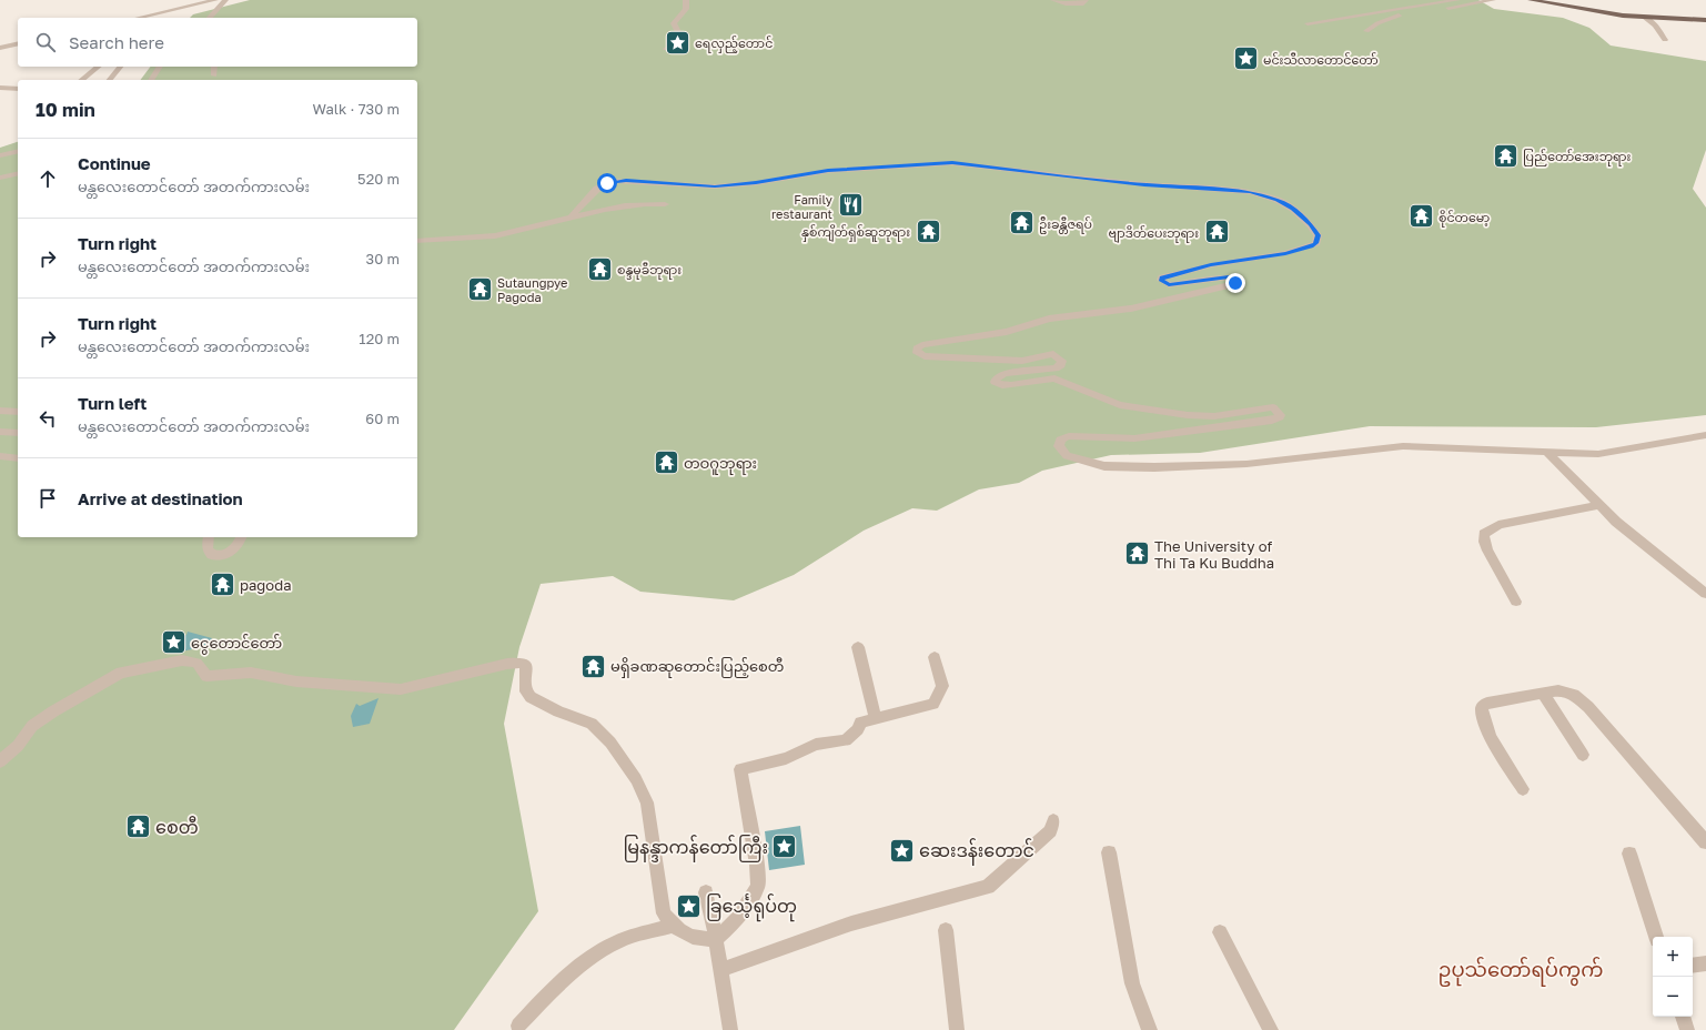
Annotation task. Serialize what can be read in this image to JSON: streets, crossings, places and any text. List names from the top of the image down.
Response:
{
  "districts": ["ဥပုသ်တော်ရပ်ကွက်"],
  "places": {
    "place": [
      "ရေလှည့်တောင်",
      "မင်းသီလာတောင်တော်",
      "ငွေတောင်တော်",
      "မြနန္ဒာကန်တော်ကြီး",
      "ဆေးဒန်းတောင်",
      "ခြင်္သေ့ရုပ်တု"
    ],
    "temple": [
      "ပြည်တော်အေးဘုရား",
      "စိုင်တမော့",
      "ဦးခန္တီဇရပ်",
      "နှစ်ကျိတ်ရှစ်ဆူဘုရား",
      "ဗျာဒိတ်ပေးဘုရား",
      "စန္ဒမုခီဘုရား",
      "Sutaungpye Pagoda",
      "တဝဂူဘုရား",
      "The University of Thi Ta Ku Buddha",
      "pagoda",
      "မရှိခဏဆုတောင်းပြည့်စေတီ",
      "စေတီ"
    ],
    "restaurant": ["Family restaurant"]
  },
  "page": {
    "search": "Search here",
    "heading": ["10 min", "Walk · 730 m"],
    "list": [
      ["Continue", "မန္တလေးတောင်တော် အတက်ကားလမ်း", "520 m"],
      ["Turn right", "မန္တလေးတောင်တော် အတက်ကားလမ်း", "30 m"],
      ["Turn right", "မန္တလေးတောင်တော် အတက်ကားလမ်း", "120 m"],
      ["Turn left", "မန္တလေးတောင်တော် အတက်ကားလမ်း", "60 m"],
      "Arrive at destination"
    ],
    "map_buttons": ["+", "−"]
  }
}
